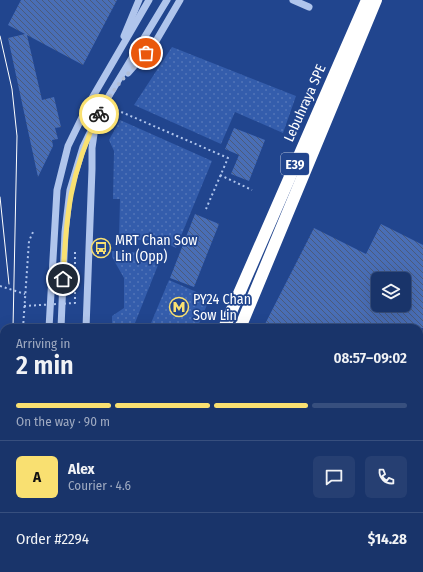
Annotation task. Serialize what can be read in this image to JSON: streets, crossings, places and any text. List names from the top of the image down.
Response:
{
  "streets": {
    "highway": ["Lebuhraya SPE", "E39"]
  },
  "places": {
    "bus stop": ["MRT Chan Sow Lin (Opp)"],
    "metro station": ["PY24 Chan Sow Lin"]
  },
  "page": {
    "heading": ["2 min", "Arriving in", "08:57–09:02"],
    "panel": [
      "Alex",
      "Courier · 4.6",
      "Order #2294",
      "$14.28"
    ],
    "bar": "On the way · 90 m",
    "round": "A"
  }
}
